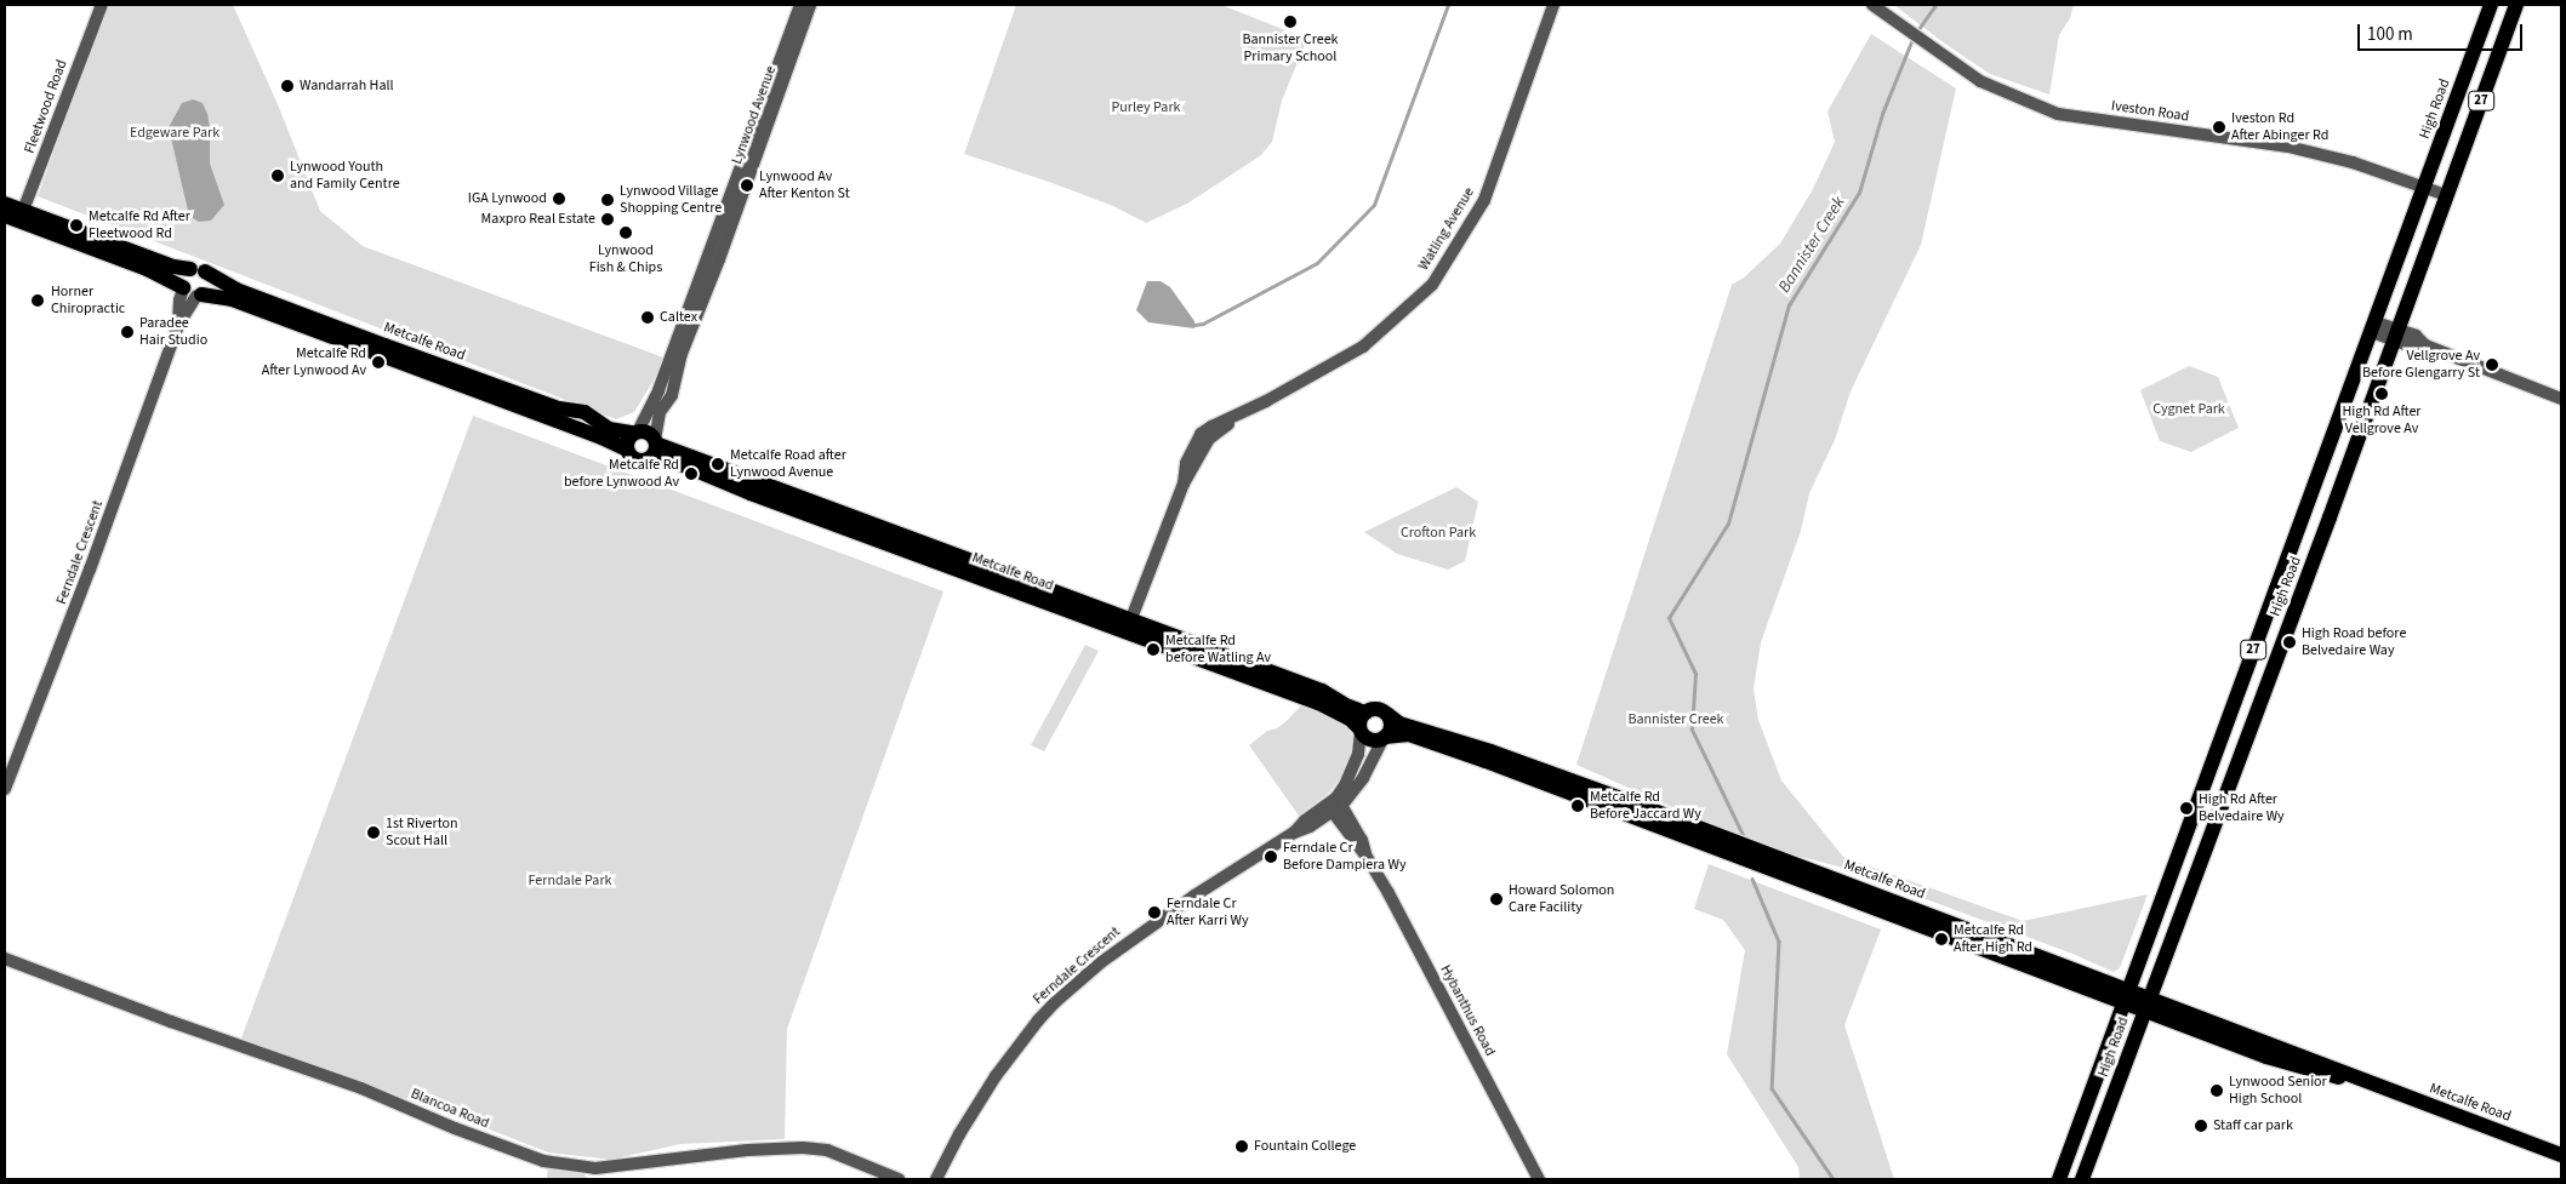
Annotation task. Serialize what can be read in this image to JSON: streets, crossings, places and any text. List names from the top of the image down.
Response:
{
  "streets": {
    "main road": ["27", "High Road", "Metcalfe Road"],
    "street": [
      "Fleetwood Road",
      "Iveston Road",
      "Lynwood Avenue",
      "Watling Avenue",
      "Ferndale Crescent",
      "Hybanthus Road",
      "Blancoa Road"
    ]
  },
  "crossings": [
    ["Fleetwood Road", "Metcalfe Road"],
    ["High Road", "Iveston Road"],
    ["High Road", "Metcalfe Road"],
    ["Lynwood Avenue", "Metcalfe Road"],
    ["Watling Avenue", "Metcalfe Road"],
    ["Metcalfe Road", "Ferndale Crescent"],
    ["Ferndale Crescent", "Hybanthus Road"]
  ],
  "water": ["Bannister Creek"],
  "parks": [
    "Purley Park",
    "Edgeware Park",
    "Cygnet Park",
    "Crofton Park",
    "Bannister Creek",
    "Ferndale Park"
  ],
  "places": [
    "Bannister Creek Primary School",
    "Wandarrah Hall",
    "Iveston Rd After Abinger Rd",
    "Lynwood Youth and Family Centre",
    "Lynwood Av After Kenton St",
    "IGA Lynwood",
    "Lynwood Village Shopping Centre",
    "Maxpro Real Estate",
    "Metcalfe Rd After Fleetwood Rd",
    "Lynwood Fish & Chips",
    "Horner Chiropractic",
    "Caltex",
    "Paradee Hair Studio",
    "Metcalfe Rd After Lynwood Av",
    "Vellgrove Av Before Glengarry St",
    "High Rd After Vellgrove Av",
    "Metcalfe Road after Lynwood Avenue",
    "Metcalfe Rd before Lynwood Av",
    "High Road before Belvedaire Way",
    "Metcalfe Rd before Watling Av",
    "Metcalfe Rd Before Jaccard Wy",
    "High Rd After Belvedaire Wy",
    "1st Riverton Scout Hall",
    "Ferndale Cr Before Dampiera Wy",
    "Howard Solomon Care Facility",
    "Ferndale Cr After Karri Wy",
    "Metcalfe Rd After High Rd",
    "Lynwood Senior High School",
    "Staff car park",
    "Fountain College"
  ],
  "scale_bar": "100 m"
}
